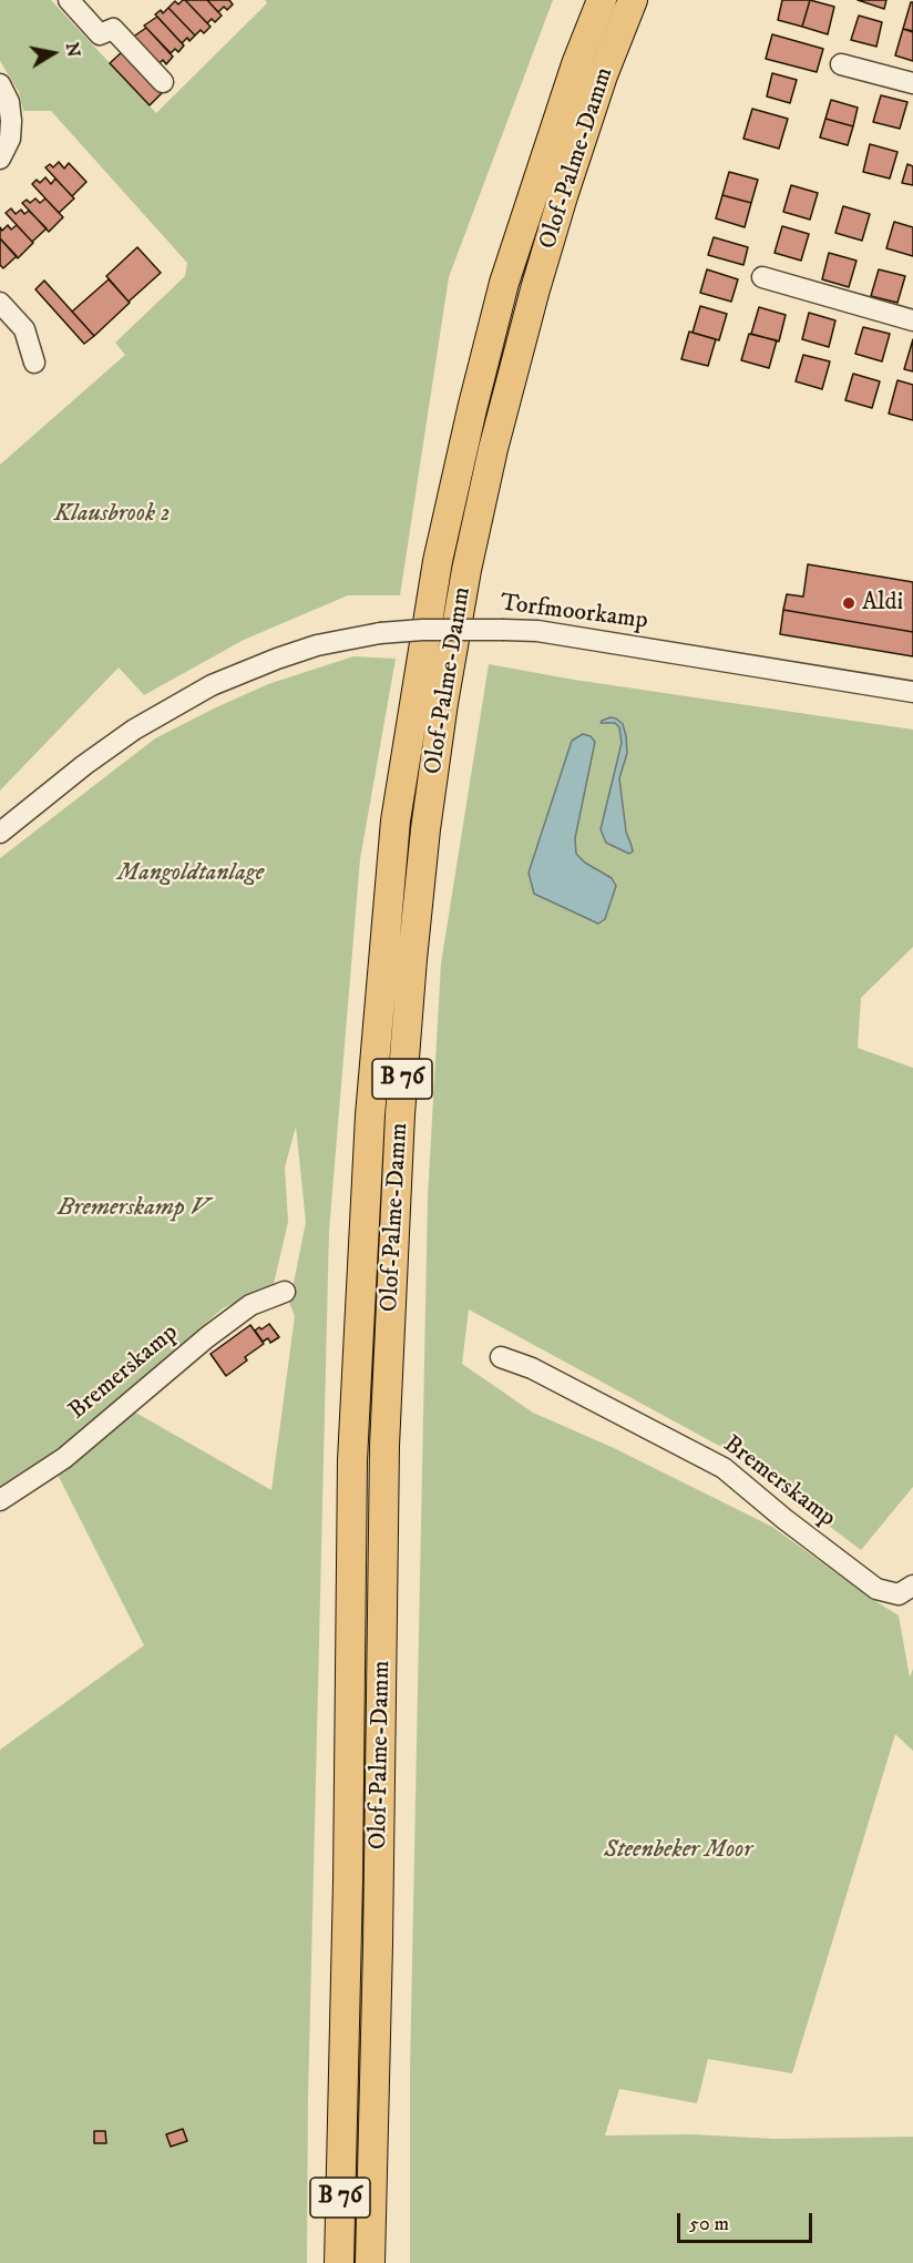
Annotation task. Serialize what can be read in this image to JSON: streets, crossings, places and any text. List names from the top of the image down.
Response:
{
  "streets": {
    "highway": ["Olof-Palme-Damm", "B 76"],
    "street": ["Torfmoorkamp", "Bremerskamp"]
  },
  "parks": [
    "Klausbrook 2",
    "Mangoldtanlage",
    "Bremerskamp V",
    "Steenbeker Moor"
  ],
  "places": ["Aldi"],
  "scale_bar": "50 m",
  "north": "right"
}
